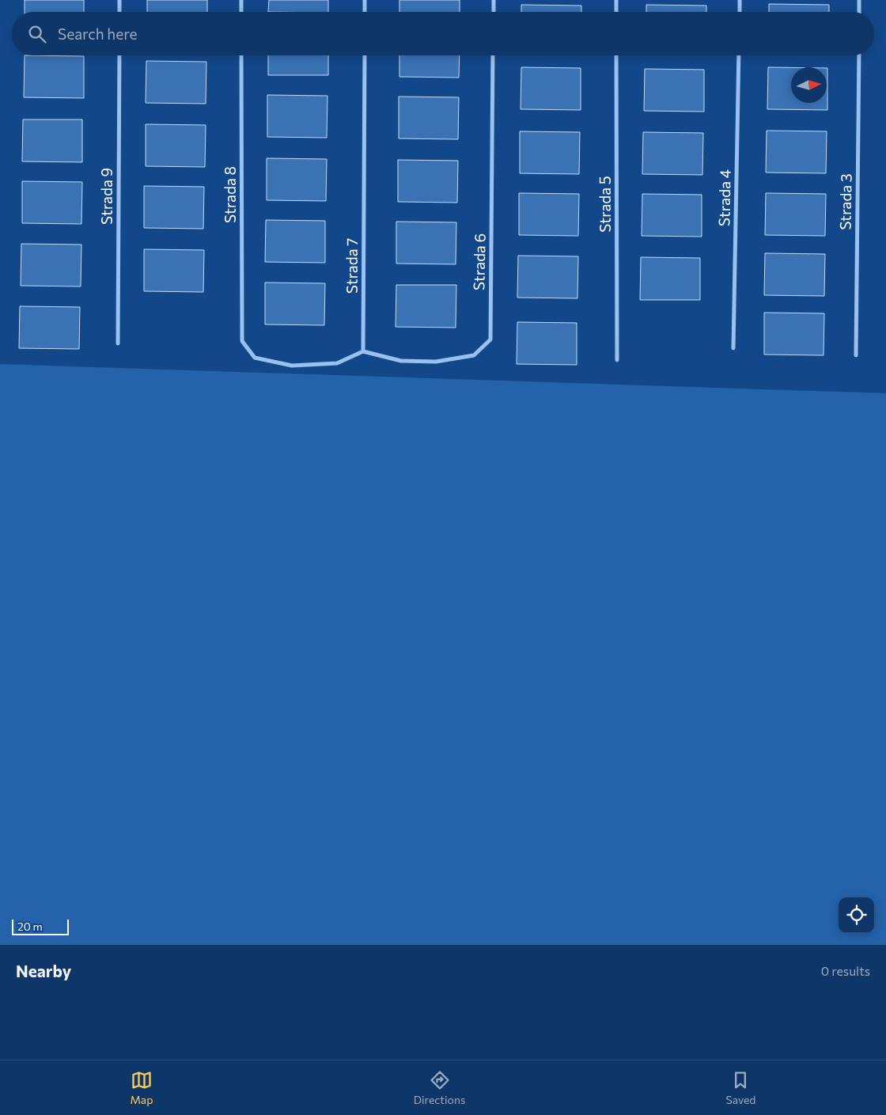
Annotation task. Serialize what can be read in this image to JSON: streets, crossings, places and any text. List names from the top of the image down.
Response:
{
  "streets": {
    "street": [
      "Strada 8",
      "Strada 9",
      "Strada 4",
      "Strada 3",
      "Strada 5",
      "Strada 6",
      "Strada 7"
    ]
  },
  "crossings": [
    ["Strada 8", "Strada 6"],
    ["Strada 8", "Strada 7"],
    ["Strada 6", "Strada 7"]
  ],
  "scale_bar": "20 m",
  "north": "right",
  "page": {
    "search": "Search here",
    "scale": "20 m",
    "heading": ["Nearby", "0 results"],
    "nav": ["Map", "Directions", "Saved"]
  }
}
